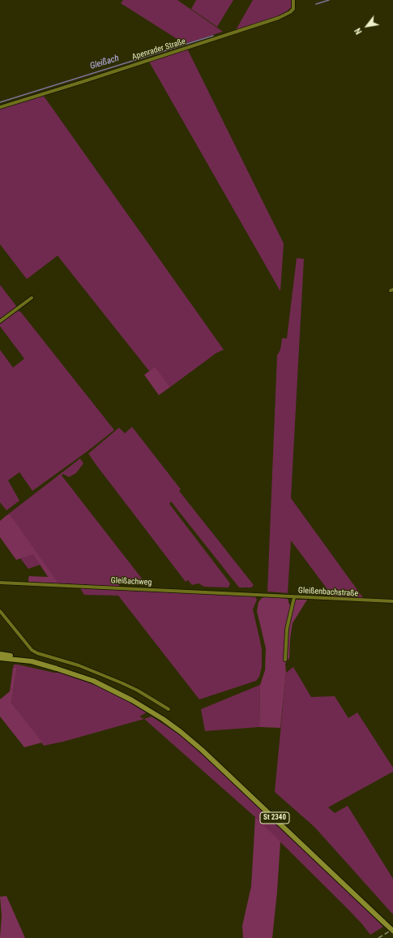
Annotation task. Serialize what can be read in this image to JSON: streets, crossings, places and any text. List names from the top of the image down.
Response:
{
  "streets": {
    "main road": ["St 2340"],
    "street": ["Apenrader Straße", "Gleißachweg", "Gleißenbachstraße"]
  },
  "crossings": [
    ["Gleißachweg", "Gleißenbachstraße"]
  ],
  "water": ["Gleißach"],
  "north": "bottom left"
}
